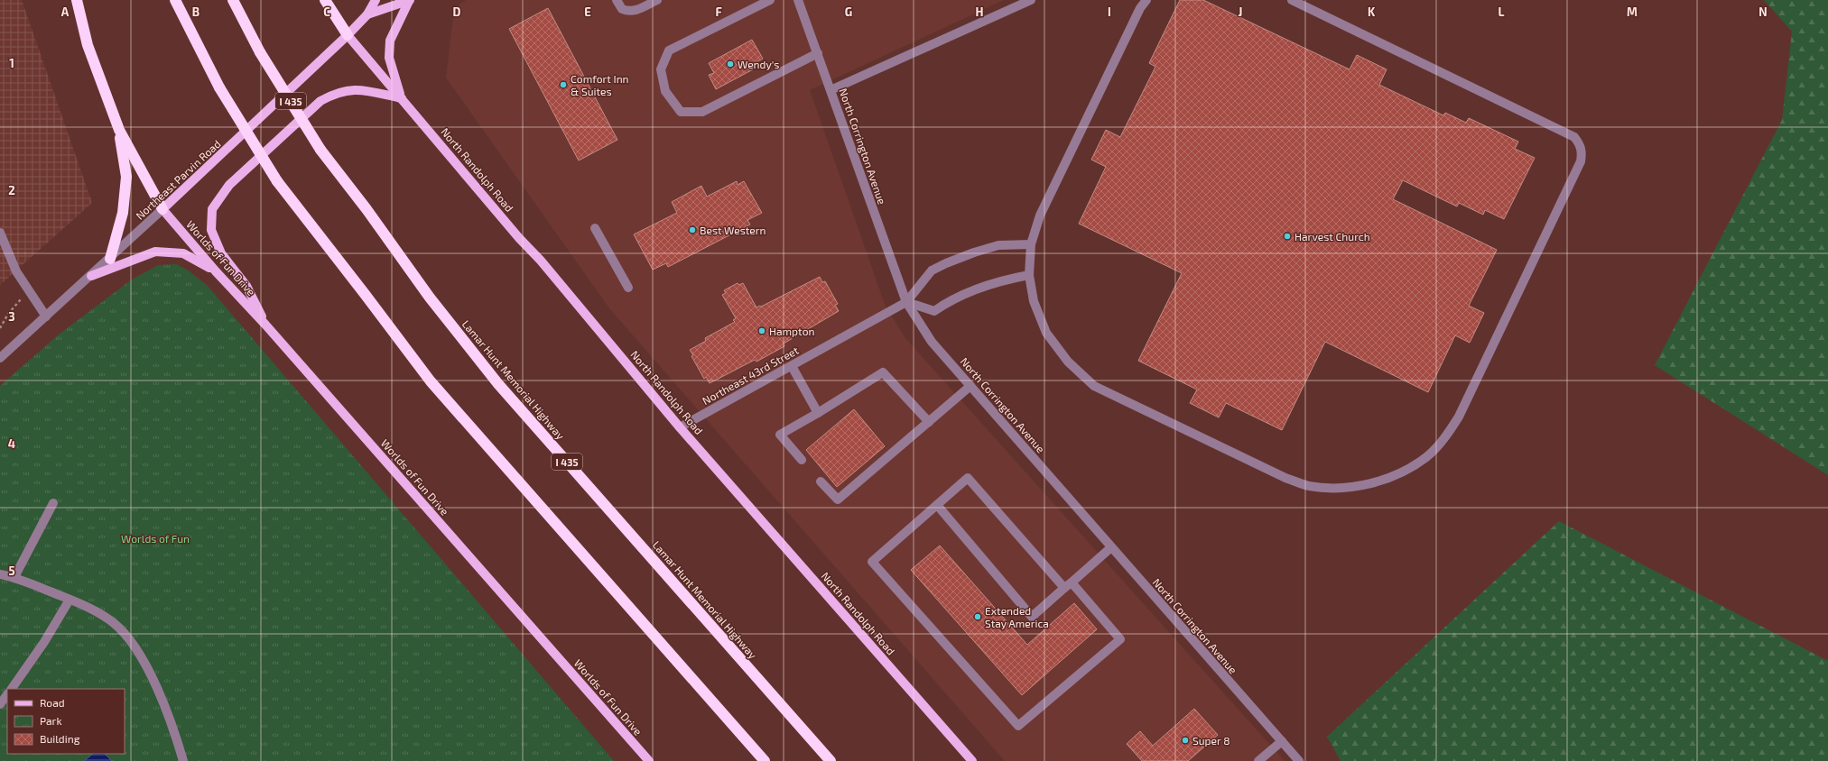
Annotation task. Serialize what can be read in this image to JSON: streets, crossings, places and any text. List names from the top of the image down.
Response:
{
  "streets": {
    "highway": ["I 435", "Lamar Hunt Memorial Highway"],
    "main road": ["North Randolph Road", "Northeast Parvin Road", "Worlds of Fun Drive"],
    "street": ["North Corrington Avenue", "Northeast 43rd Street"]
  },
  "crossings": [
    ["North Corrington Avenue", "Northeast 43rd Street"],
    ["North Randolph Road", "Northeast Parvin Road"],
    ["North Randolph Road", "Northeast 43rd Street"],
    ["Northeast Parvin Road", "Worlds of Fun Drive"]
  ],
  "parks": ["Worlds of Fun"],
  "places": [
    "Wendy's",
    "Comfort Inn & Suites",
    "Best Western",
    "Harvest Church",
    "Hampton",
    "Extended Stay America",
    "Super 8"
  ],
  "legend": ["Road", "Park", "Building"],
  "grid": {
    "columns": [
      "A",
      "B",
      "C",
      "D",
      "E",
      "F",
      "G",
      "H",
      "I",
      "J",
      "K",
      "L",
      "M",
      "N"
    ],
    "rows": [
      "1",
      "2",
      "3",
      "4",
      "5"
    ]
  }
}
